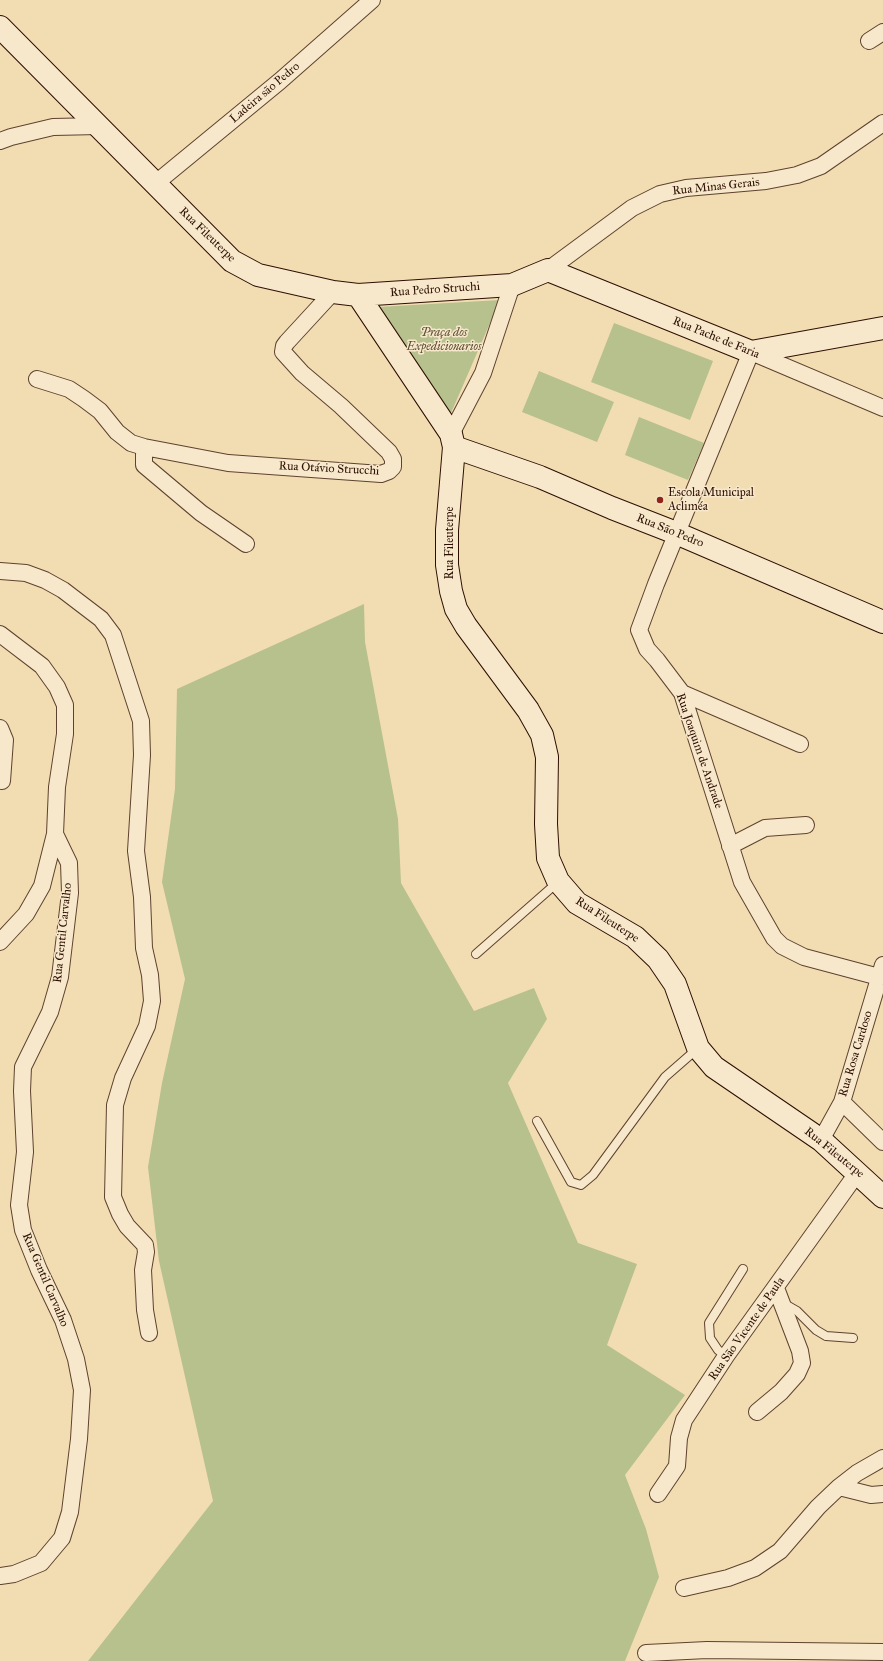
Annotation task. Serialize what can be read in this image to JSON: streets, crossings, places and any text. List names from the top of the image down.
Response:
{
  "streets": {
    "main road": [
      "Rua Minas Gerais",
      "Rua Fileuterpe",
      "Rua Pedro Struchi",
      "Rua Pache de Faria",
      "Rua São Pedro"
    ],
    "street": [
      "Ladeira são Pedro",
      "Rua Otávio Strucchi",
      "Rua Joaquim de Andrade",
      "Rua Gentil Carvalho",
      "Rua Rosa Cardoso",
      "Rua São Vicente de Paula"
    ]
  },
  "crossings": [
    ["Ladeira são Pedro", "Rua Fileuterpe"],
    ["Rua Minas Gerais", "Rua Pedro Struchi"],
    ["Rua Minas Gerais", "Rua Pache de Faria"],
    ["Rua Fileuterpe", "Rua Pedro Struchi"],
    ["Rua Fileuterpe", "Rua Otávio Strucchi"],
    ["Rua Fileuterpe", "Rua São Pedro"],
    ["Rua Fileuterpe", "Rua Rosa Cardoso"],
    ["Rua Fileuterpe", "Rua São Vicente de Paula"],
    ["Rua Pache de Faria", "Rua Joaquim de Andrade"],
    ["Rua São Pedro", "Rua Joaquim de Andrade"],
    ["Rua Joaquim de Andrade", "Rua Rosa Cardoso"]
  ],
  "parks": ["Praça dos Expedicionarios"],
  "places": ["Escola Municipal Acliméa"]
}
